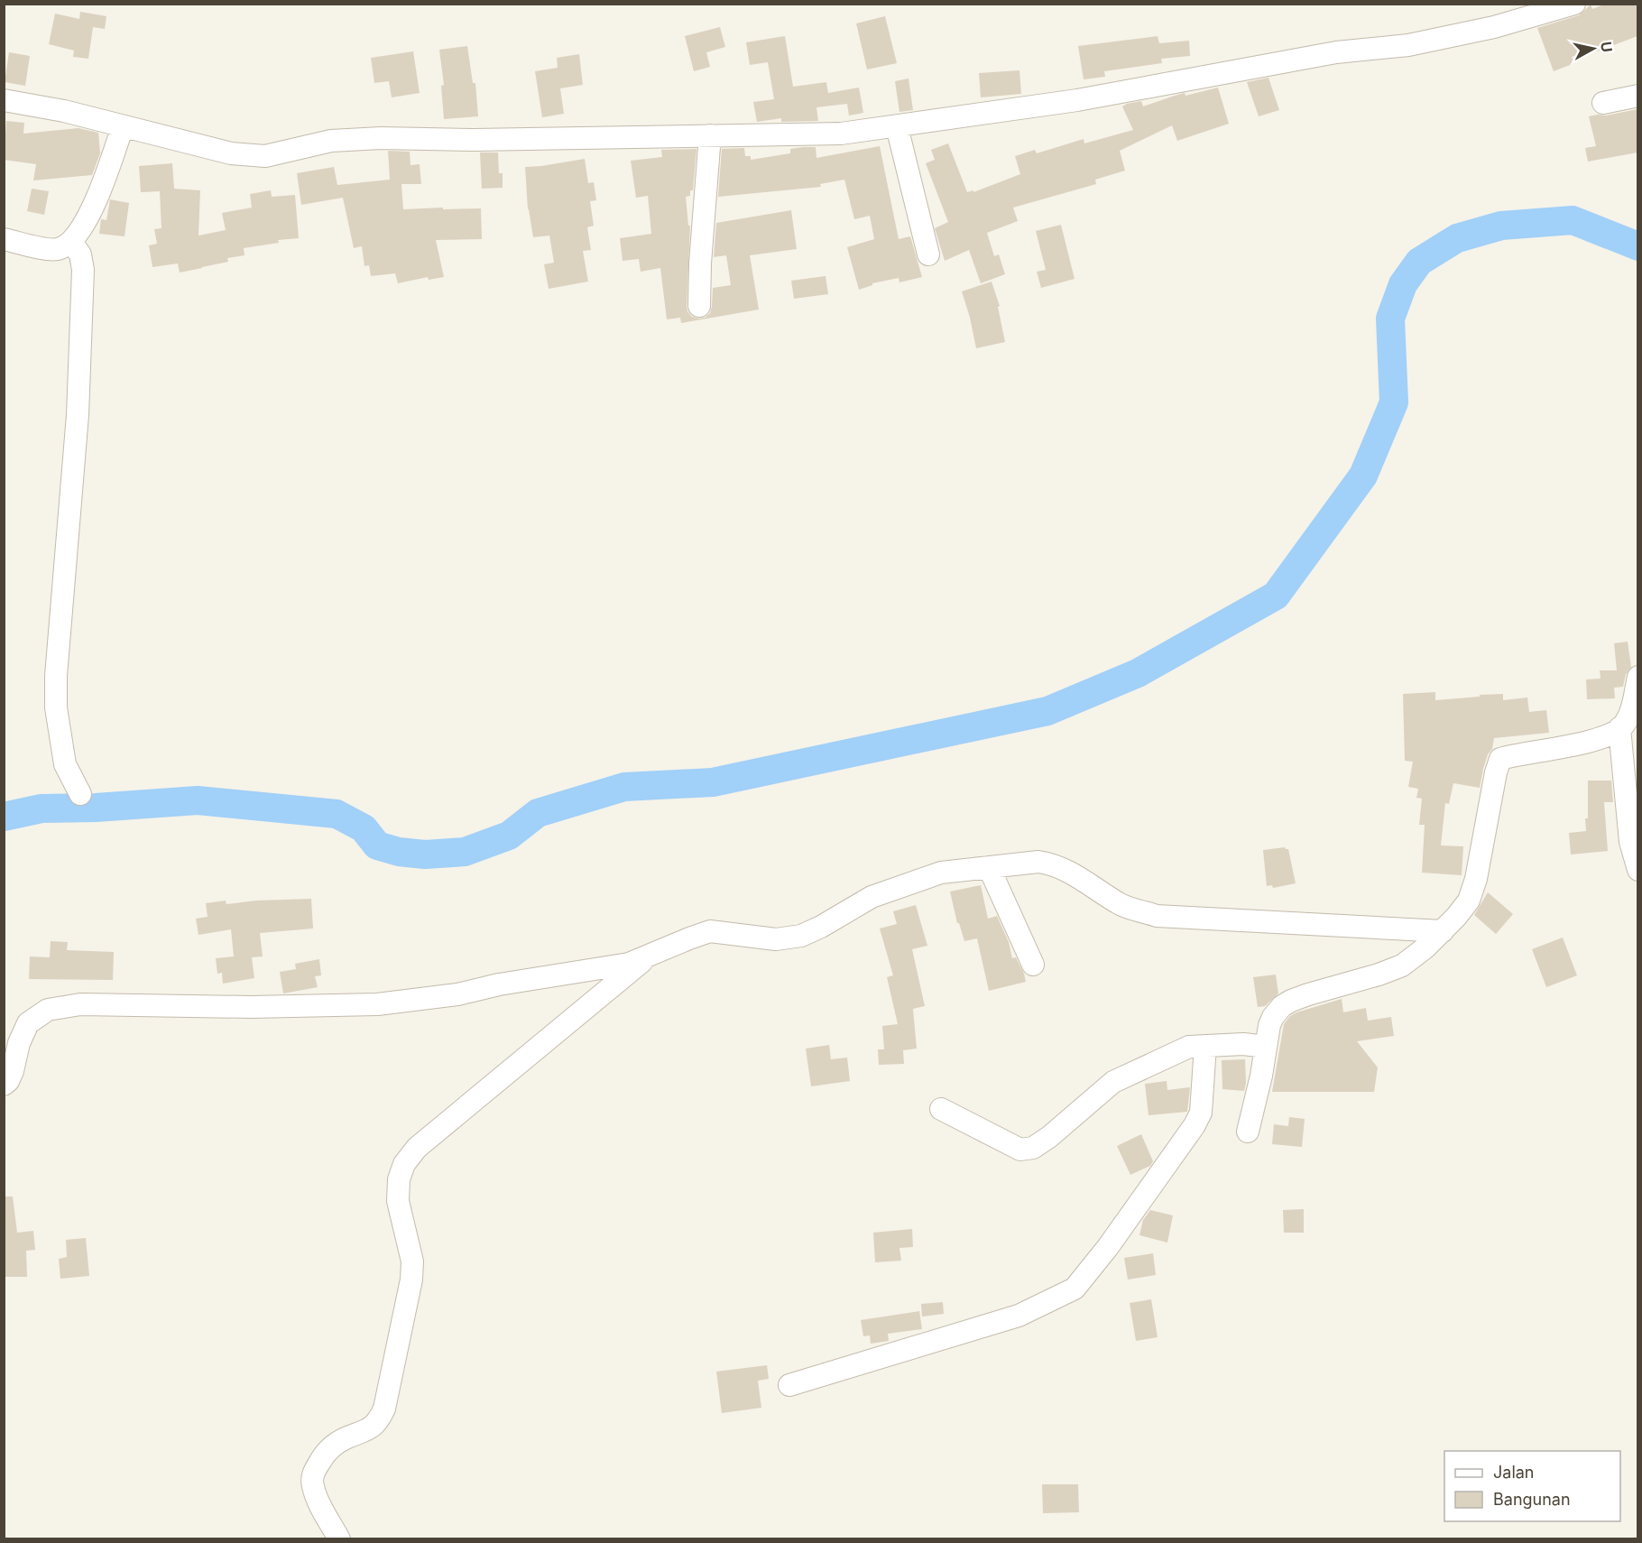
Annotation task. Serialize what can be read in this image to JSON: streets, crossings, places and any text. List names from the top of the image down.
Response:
{
  "legend": ["Jalan", "Bangunan"],
  "north": "right"
}
